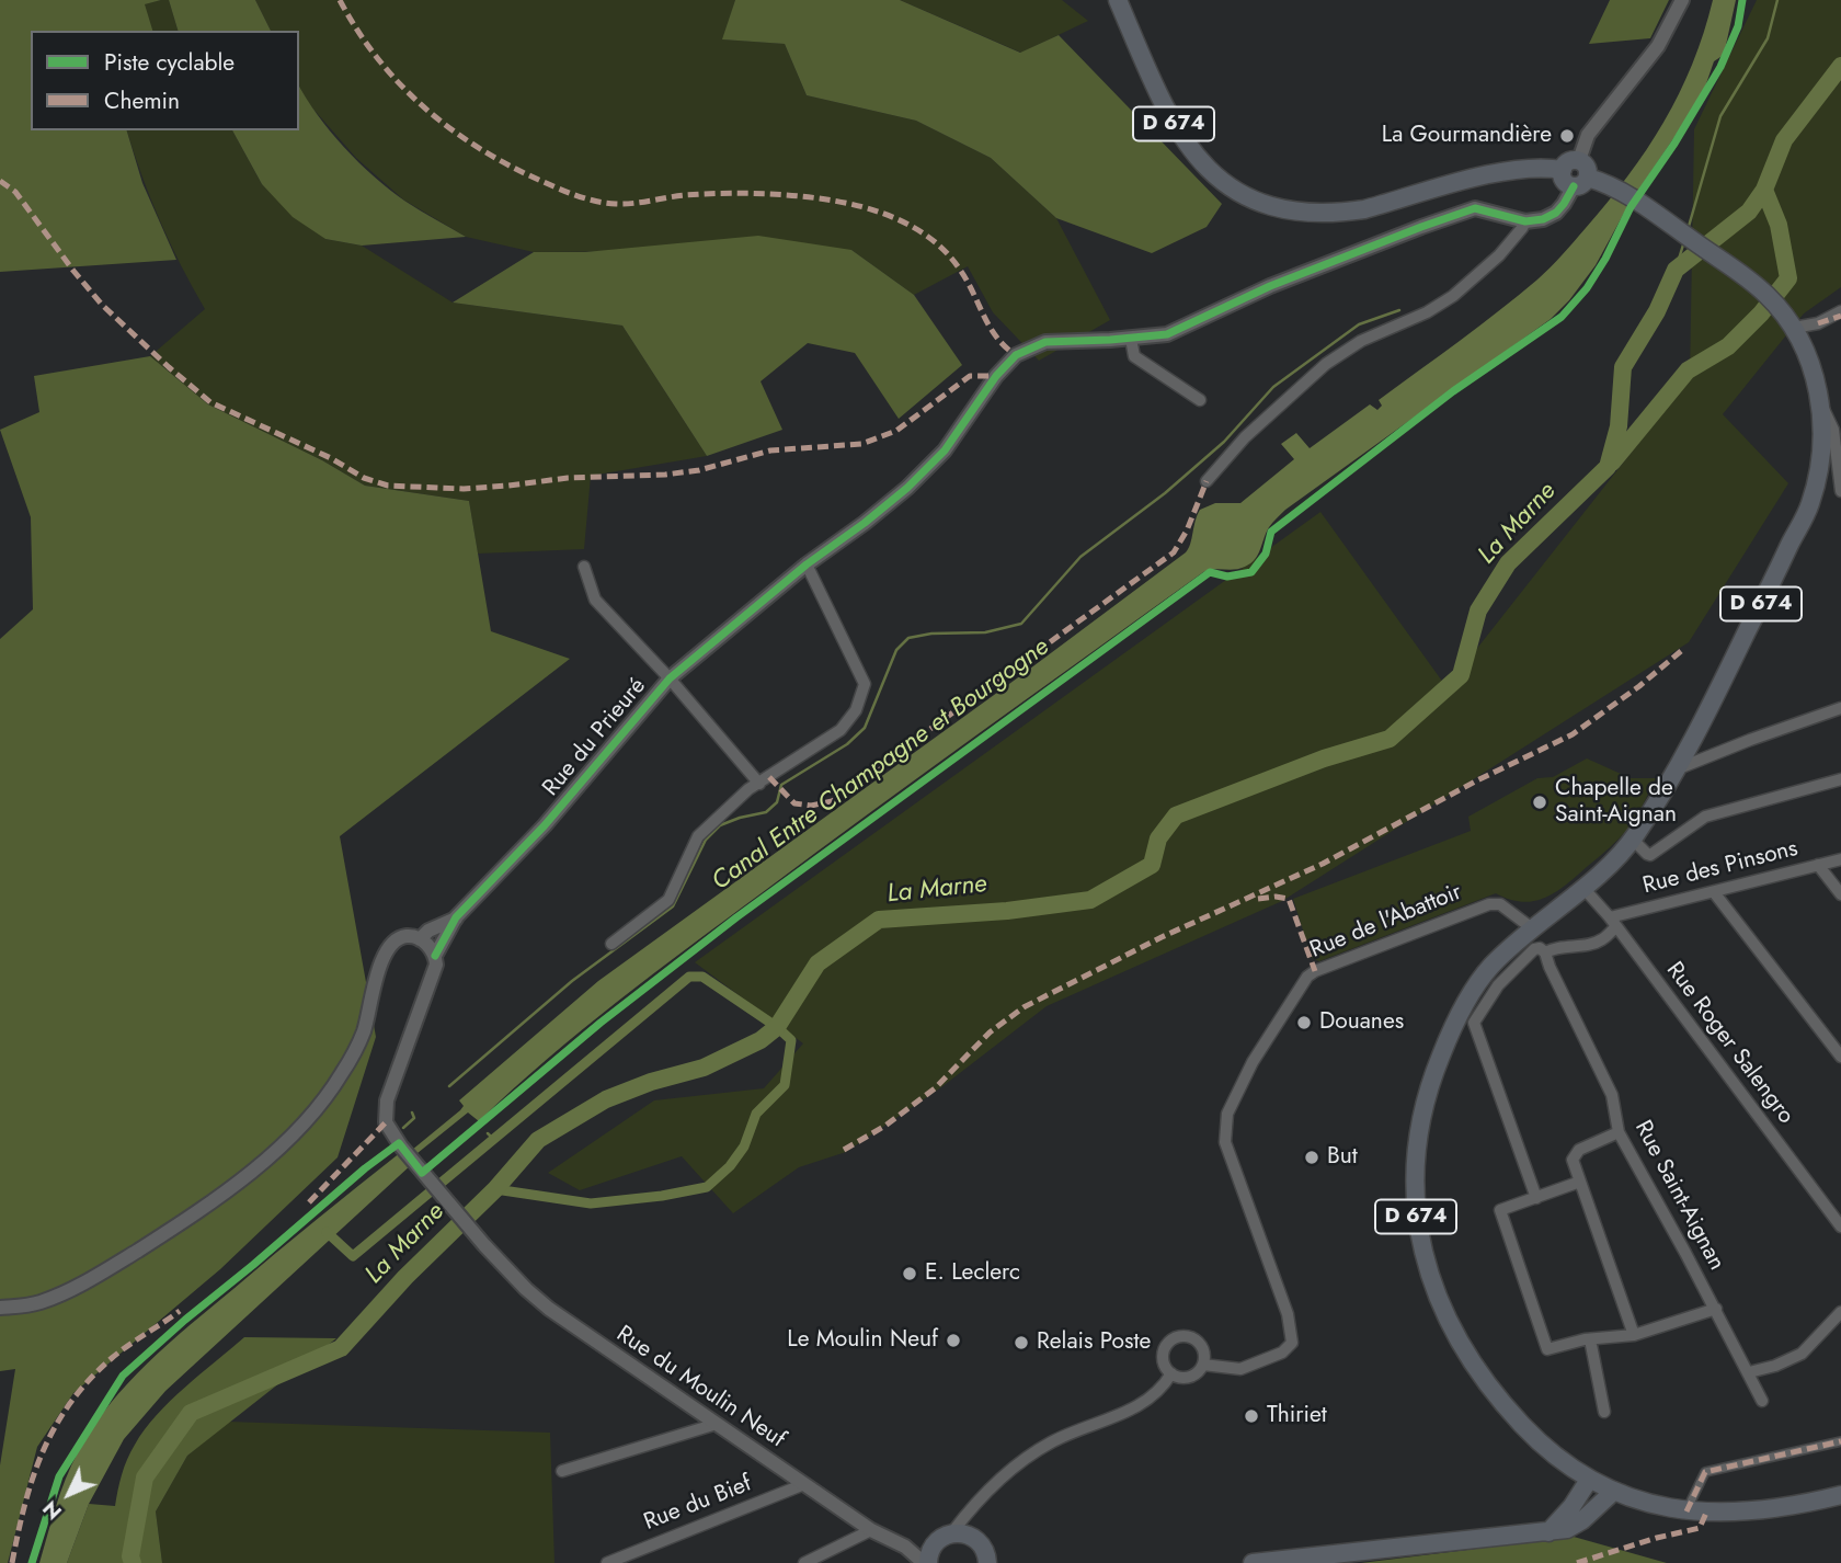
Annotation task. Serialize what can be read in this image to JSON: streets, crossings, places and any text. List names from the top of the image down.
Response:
{
  "streets": {
    "main road": ["D 674"],
    "street": [
      "Rue du Prieuré",
      "Rue des Pinsons",
      "Rue de l'Abattoir",
      "Rue Roger Salengro",
      "Rue Saint-Aignan",
      "Rue du Moulin Neuf",
      "Rue du Bief"
    ]
  },
  "crossings": [
    ["D 674", "Rue de l'Abattoir"],
    ["D 674", "Rue Roger Salengro"],
    ["Rue du Prieuré", "Rue du Moulin Neuf"],
    ["Rue des Pinsons", "Rue Roger Salengro"],
    ["Rue du Moulin Neuf", "Rue du Bief"]
  ],
  "water": ["La Marne", "Canal Entre Champagne et Bourgogne"],
  "places": [
    "La Gourmandière",
    "Chapelle de Saint-Aignan",
    "Douanes",
    "But",
    "E. Leclerc",
    "Le Moulin Neuf",
    "Relais Poste",
    "Thiriet"
  ],
  "legend": ["Piste cyclable", "Chemin"],
  "north": "bottom left"
}
